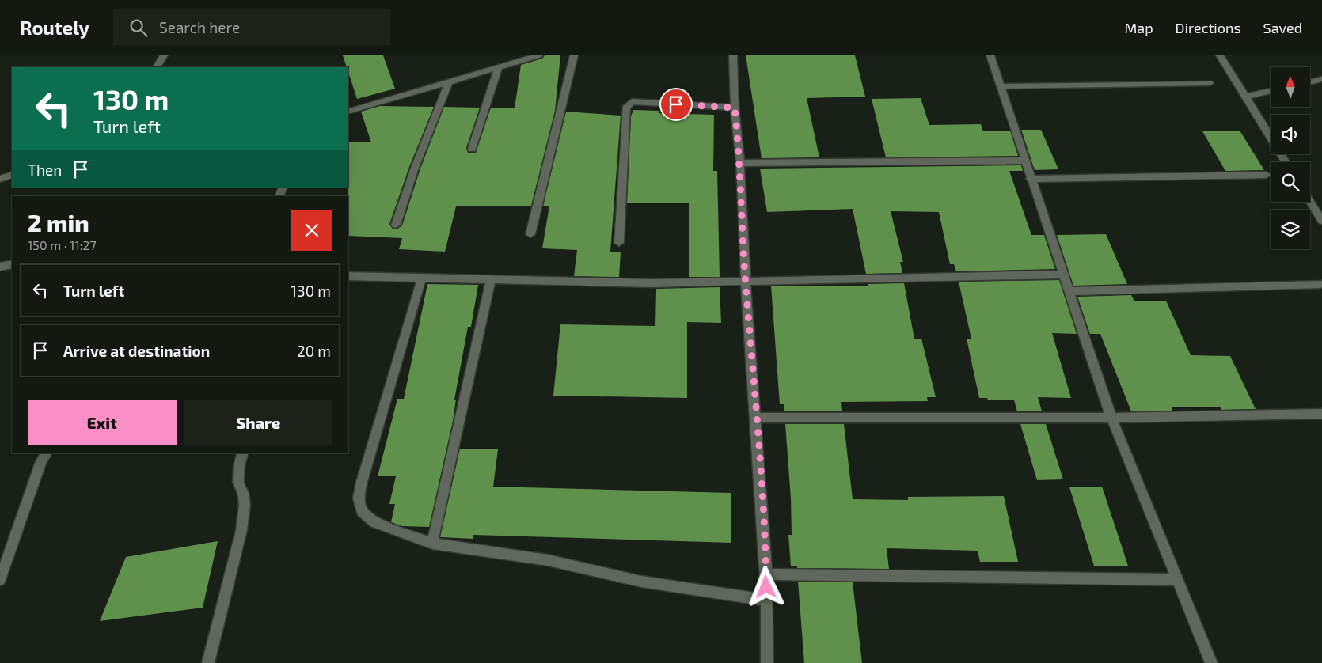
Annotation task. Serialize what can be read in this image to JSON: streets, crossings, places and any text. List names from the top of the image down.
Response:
{
  "north": "top",
  "page": {
    "header": "Routely",
    "search": "Search here",
    "nav": ["Map", "Directions", "Saved"],
    "turn": ["130 m", "Turn left"],
    "then": "Then",
    "heading": ["2 min", "150 m · 11:27"],
    "list": [
      {
        "name": "Turn left",
        "value": "130 m"
      },
      {
        "name": "Arrive at destination",
        "value": "20 m"
      }
    ],
    "buttons": ["Exit", "Share"]
  }
}
